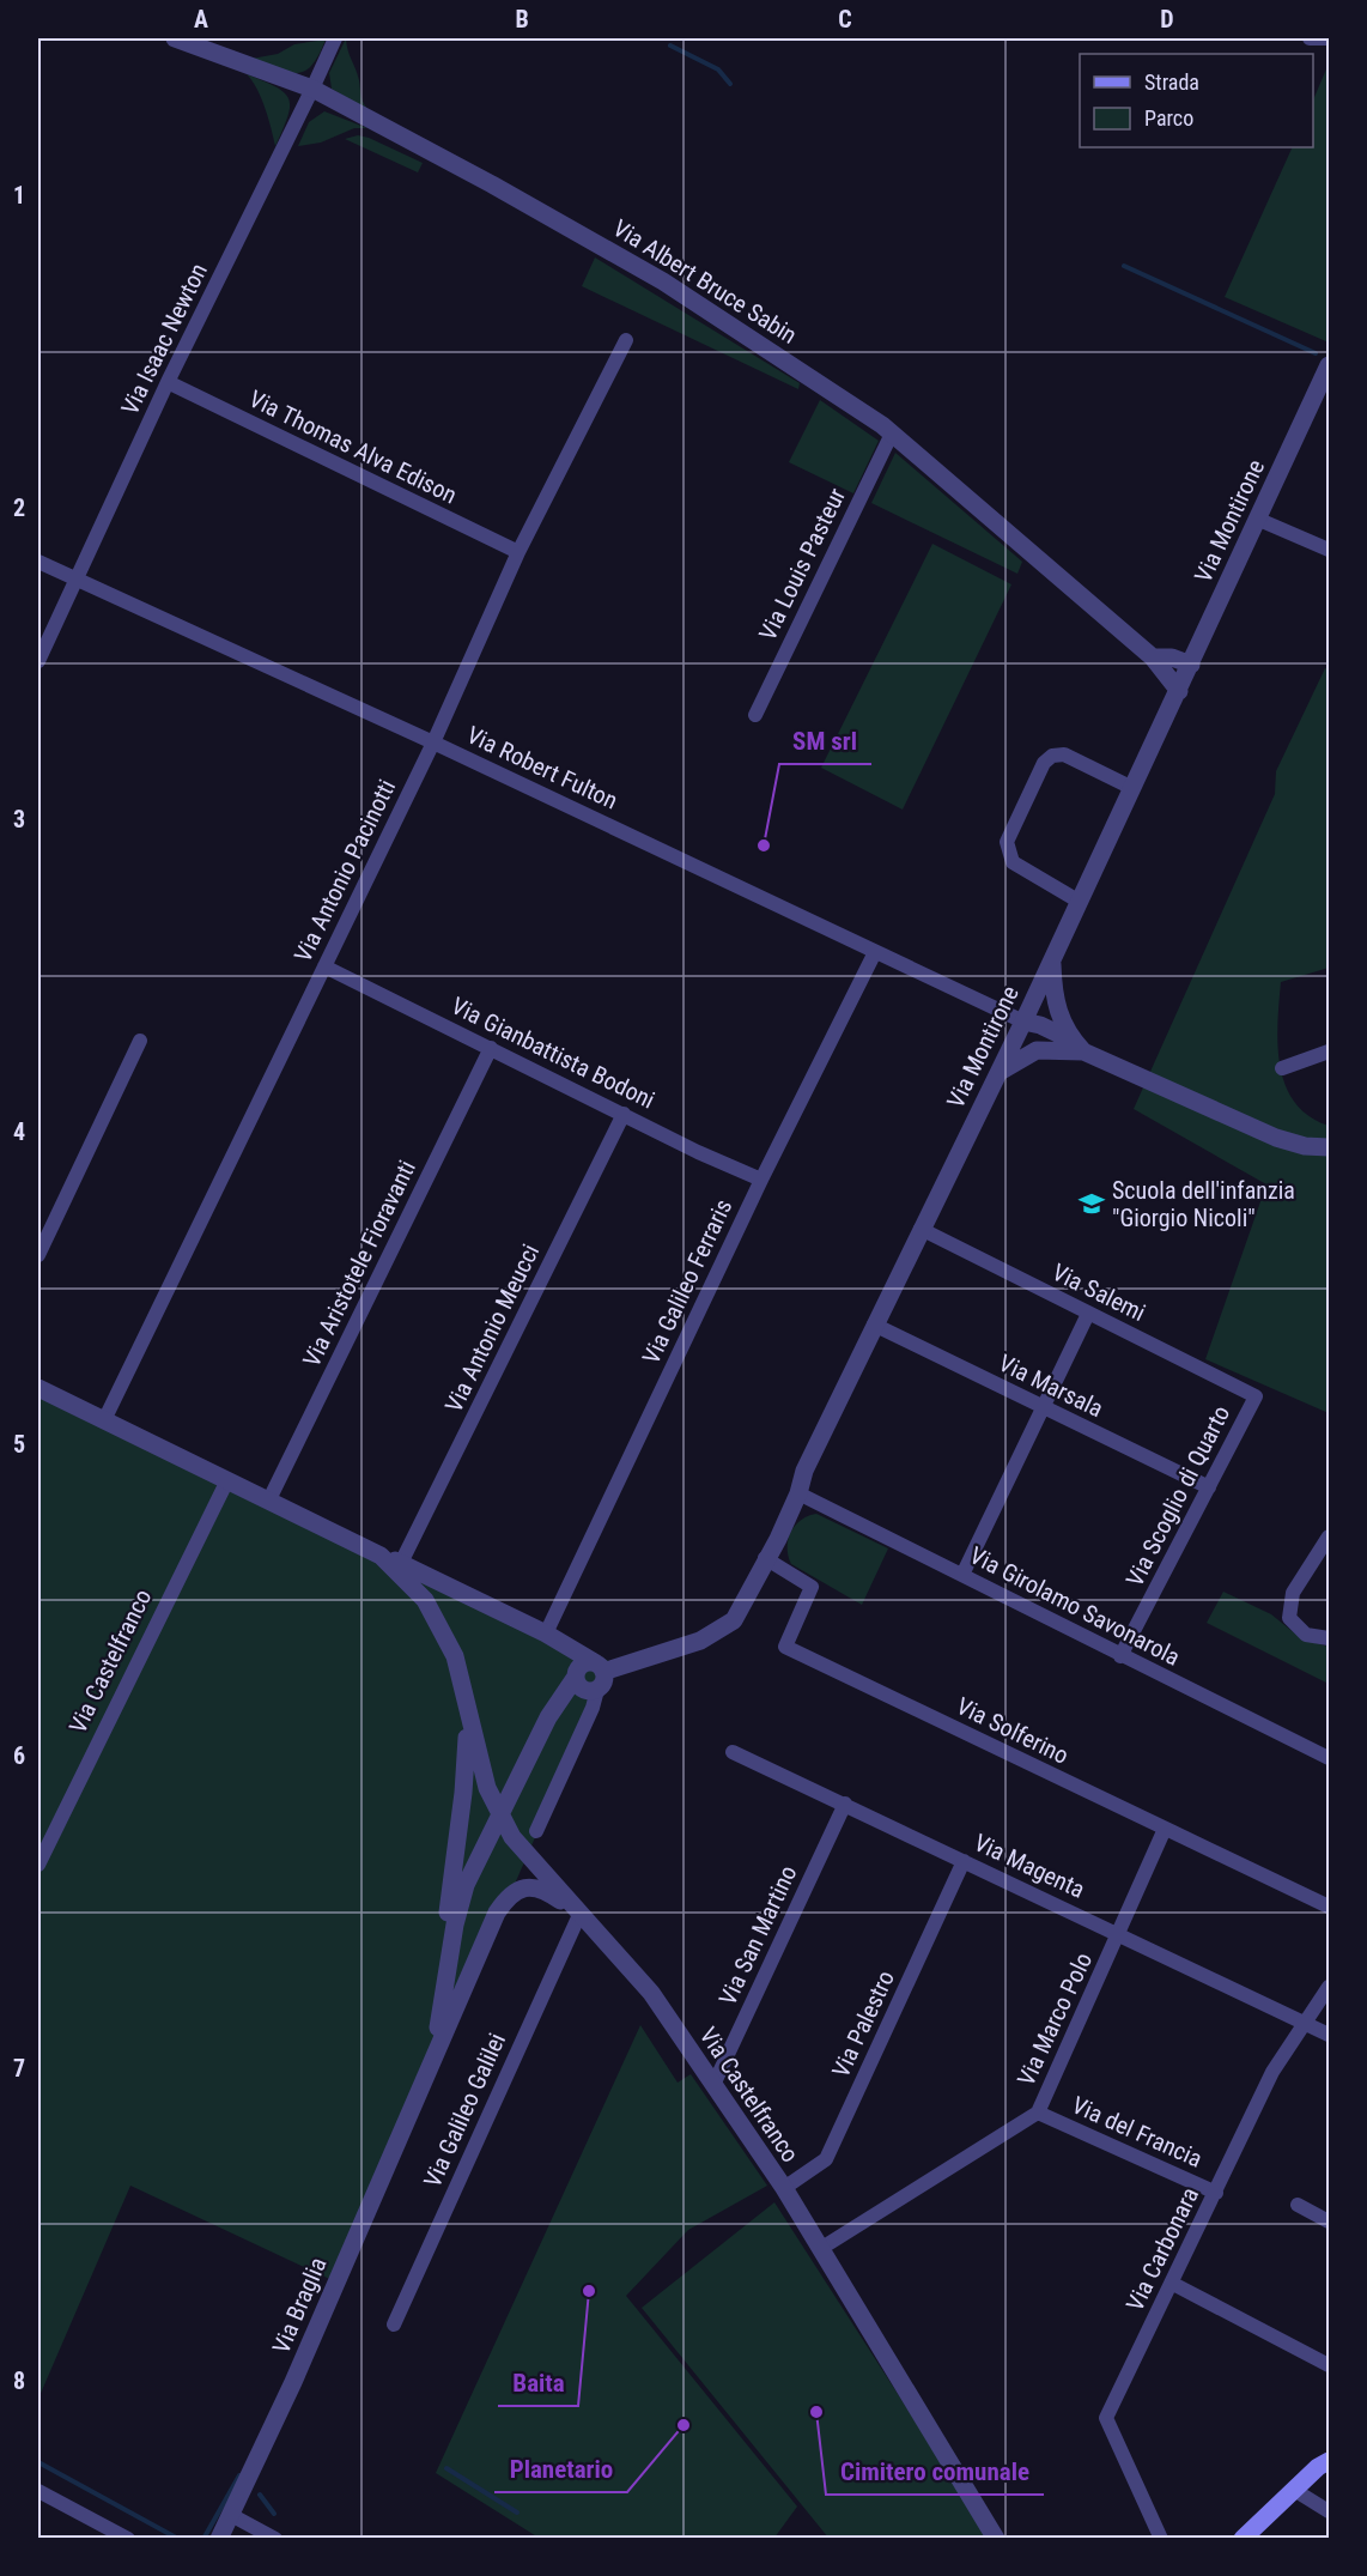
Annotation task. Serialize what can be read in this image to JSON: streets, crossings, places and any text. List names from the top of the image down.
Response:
{
  "streets": {
    "street": [
      "Via Albert Bruce Sabin",
      "Via Isaac Newton",
      "Via Thomas Alva Edison",
      "Via Montirone",
      "Via Louis Pasteur",
      "Via Robert Fulton",
      "Via Antonio Pacinotti",
      "Via Gianbattista Bodoni",
      "Via Aristotele Fioravanti",
      "Via Galileo Ferraris",
      "Via Salemi",
      "Via Antonio Meucci",
      "Via Marsala",
      "Via Scoglio di Quarto",
      "Via Girolamo Savonarola",
      "Via Castelfranco",
      "Via Solferino",
      "Via Magenta",
      "Via San Martino",
      "Via Marco Polo",
      "Via Palestro",
      "Via Galileo Galilei",
      "Via del Francia",
      "Via Carbonara",
      "Via Braglia"
    ]
  },
  "crossings": [
    ["Via Albert Bruce Sabin", "Via Isaac Newton"],
    ["Via Albert Bruce Sabin", "Via Montirone"],
    ["Via Albert Bruce Sabin", "Via Louis Pasteur"],
    ["Via Isaac Newton", "Via Thomas Alva Edison"],
    ["Via Isaac Newton", "Via Robert Fulton"],
    ["Via Thomas Alva Edison", "Via Antonio Pacinotti"],
    ["Via Montirone", "Via Robert Fulton"],
    ["Via Montirone", "Via Salemi"],
    ["Via Montirone", "Via Marsala"],
    ["Via Montirone", "Via Girolamo Savonarola"],
    ["Via Montirone", "Via Castelfranco"],
    ["Via Montirone", "Via Solferino"],
    ["Via Montirone", "Via Braglia"],
    ["Via Robert Fulton", "Via Antonio Pacinotti"],
    ["Via Robert Fulton", "Via Galileo Ferraris"],
    ["Via Antonio Pacinotti", "Via Gianbattista Bodoni"],
    ["Via Antonio Pacinotti", "Via Castelfranco"],
    ["Via Gianbattista Bodoni", "Via Aristotele Fioravanti"],
    ["Via Gianbattista Bodoni", "Via Galileo Ferraris"],
    ["Via Gianbattista Bodoni", "Via Antonio Meucci"],
    ["Via Aristotele Fioravanti", "Via Castelfranco"],
    ["Via Galileo Ferraris", "Via Castelfranco"],
    ["Via Salemi", "Via Scoglio di Quarto"],
    ["Via Antonio Meucci", "Via Castelfranco"],
    ["Via Marsala", "Via Scoglio di Quarto"],
    ["Via Scoglio di Quarto", "Via Girolamo Savonarola"],
    ["Via Castelfranco", "Via San Martino"],
    ["Via Castelfranco", "Via Marco Polo"],
    ["Via Castelfranco", "Via Palestro"],
    ["Via Castelfranco", "Via Galileo Galilei"],
    ["Via Castelfranco", "Via Braglia"],
    ["Via Solferino", "Via Marco Polo"],
    ["Via Magenta", "Via San Martino"],
    ["Via Magenta", "Via Marco Polo"],
    ["Via Magenta", "Via Palestro"],
    ["Via Magenta", "Via Carbonara"],
    ["Via Marco Polo", "Via del Francia"],
    ["Via Galileo Galilei", "Via Braglia"],
    ["Via del Francia", "Via Carbonara"]
  ],
  "places": {
    "other": [
      "SM srl",
      "Baita",
      "Cimitero comunale",
      "Planetario"
    ],
    "school or university": ["Scuola dell'infanzia \"Giorgio Nicoli\""]
  },
  "legend": ["Strada", "Parco"],
  "grid": {
    "columns": [
      "A",
      "B",
      "C",
      "D"
    ],
    "rows": [
      "1",
      "2",
      "3",
      "4",
      "5",
      "6",
      "7",
      "8"
    ]
  }
}
